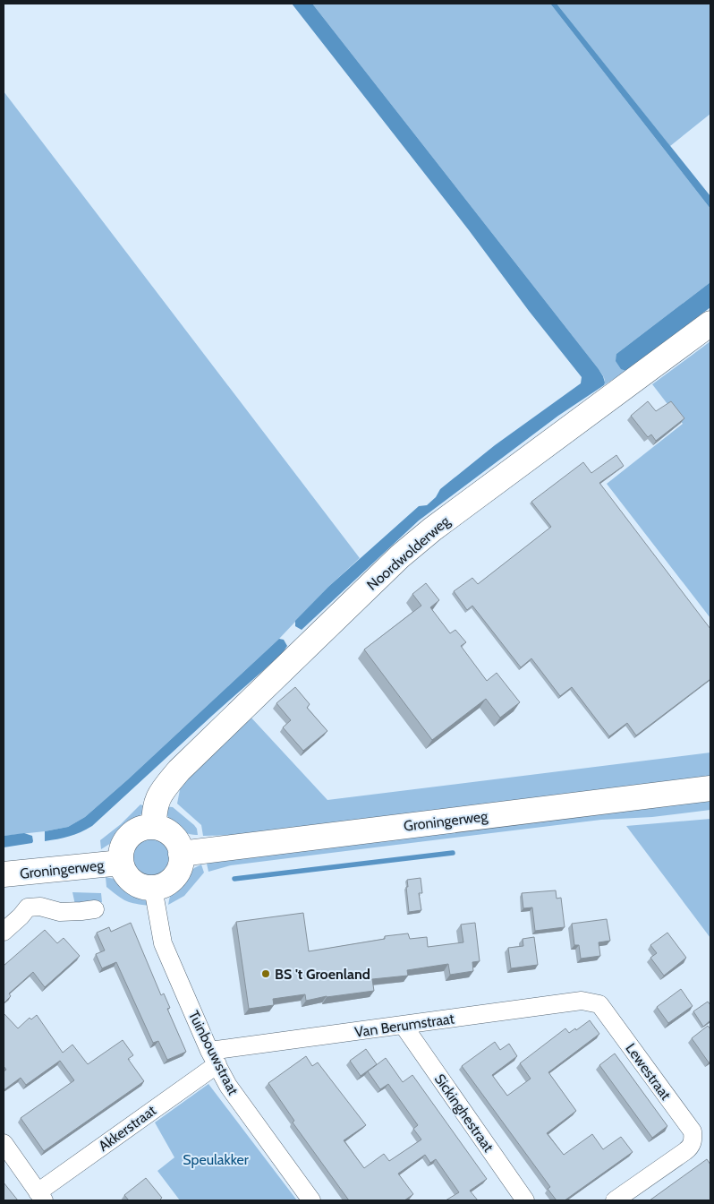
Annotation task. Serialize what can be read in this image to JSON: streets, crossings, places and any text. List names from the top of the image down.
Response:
{
  "streets": {
    "main road": ["Noordwolderweg", "Groningerweg"],
    "street": [
      "Van Berumstraat",
      "Tuinbouwstraat",
      "Lewestraat",
      "Sickinghestraat",
      "Akkerstraat"
    ]
  },
  "crossings": [
    ["Noordwolderweg", "Groningerweg"],
    ["Noordwolderweg", "Tuinbouwstraat"],
    ["Groningerweg", "Tuinbouwstraat"],
    ["Van Berumstraat", "Tuinbouwstraat"],
    ["Van Berumstraat", "Lewestraat"],
    ["Van Berumstraat", "Sickinghestraat"],
    ["Van Berumstraat", "Akkerstraat"],
    ["Tuinbouwstraat", "Akkerstraat"]
  ],
  "parks": ["Speulakker"],
  "places": ["BS 't Groenland"]
}
